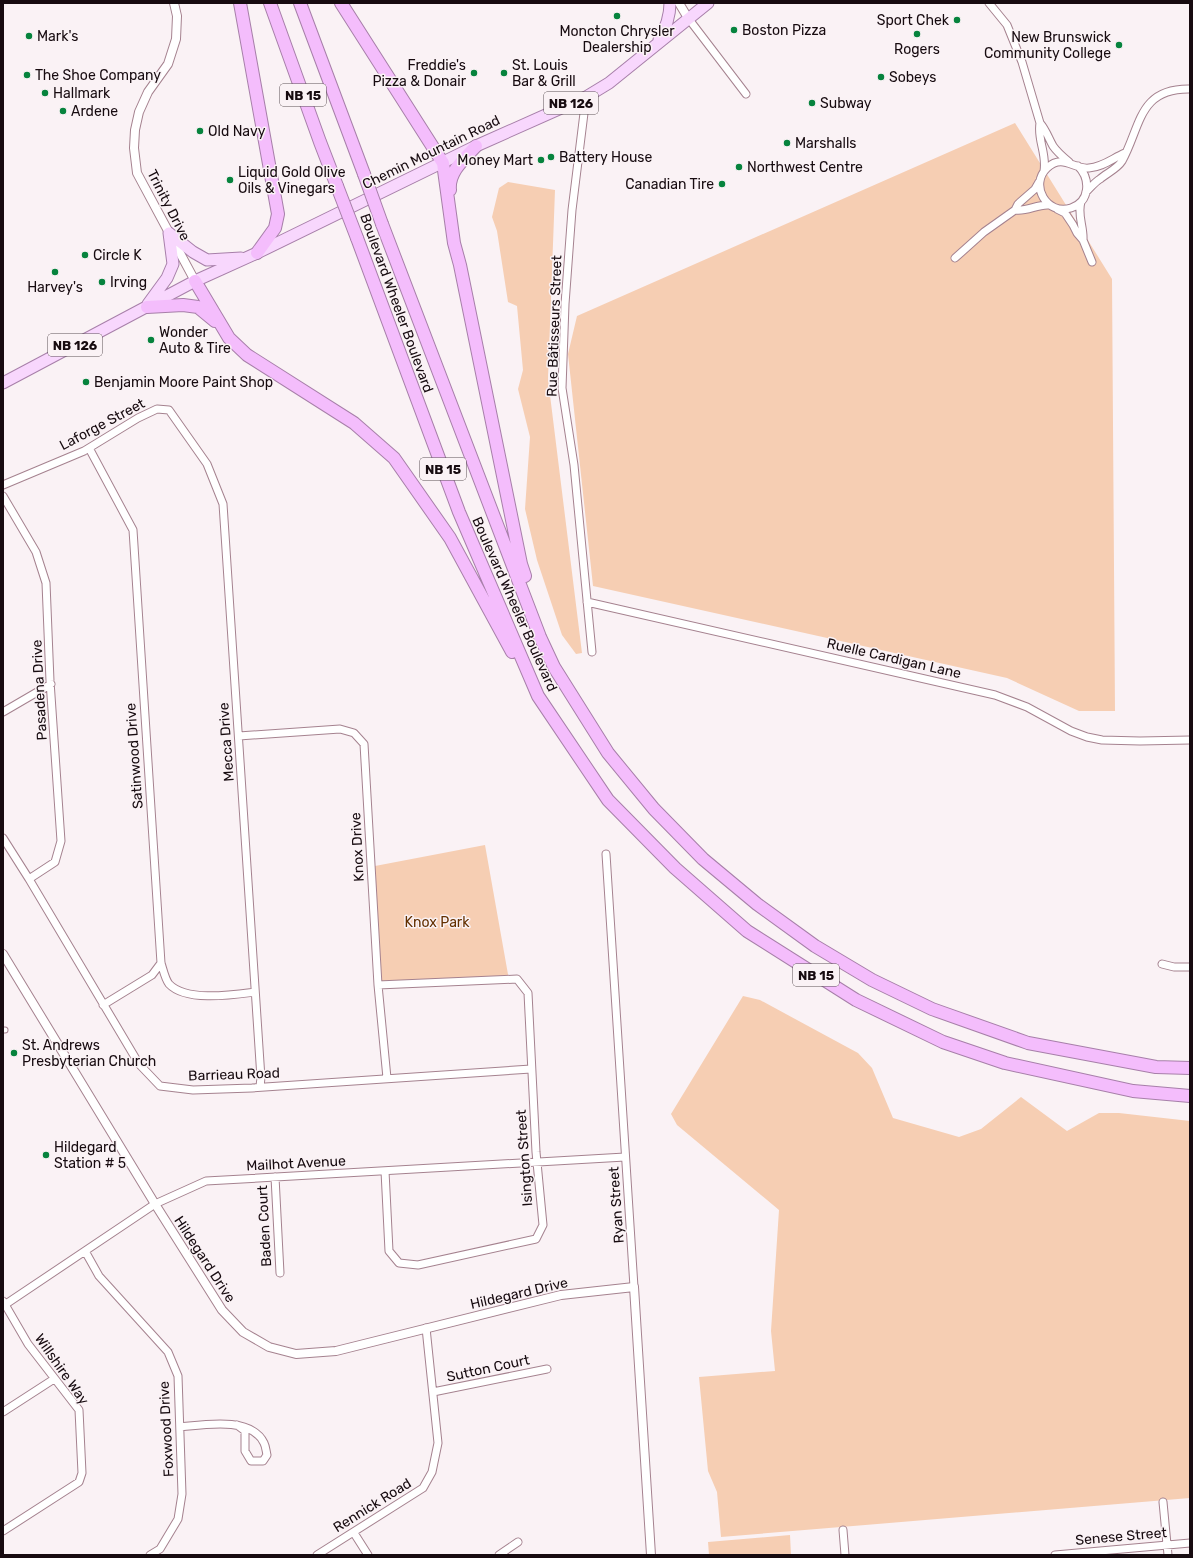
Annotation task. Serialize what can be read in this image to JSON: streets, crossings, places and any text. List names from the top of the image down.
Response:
{
  "streets": {
    "highway": ["NB 15", "Boulevard Wheeler Boulevard"],
    "main road": ["NB 126", "Chemin Mountain Road"],
    "street": [
      "Trinity Drive",
      "Rue Bâtisseurs Street",
      "Laforge Street",
      "Ruelle Cardigan Lane",
      "Pasadena Drive",
      "Mecca Drive",
      "Satinwood Drive",
      "Knox Drive",
      "Barrieau Road",
      "Isington Street",
      "Mailhot Avenue",
      "Ryan Street",
      "Baden Court",
      "Hildegard Drive",
      "Sutton Court",
      "Willshire Way",
      "Foxwood Drive",
      "Rennick Road",
      "Senese Street"
    ]
  },
  "crossings": [
    ["Chemin Mountain Road", "Trinity Drive"],
    ["Chemin Mountain Road", "Rue Bâtisseurs Street"],
    ["Rue Bâtisseurs Street", "Ruelle Cardigan Lane"],
    ["Laforge Street", "Mecca Drive"],
    ["Laforge Street", "Satinwood Drive"],
    ["Pasadena Drive", "Barrieau Road"],
    ["Mecca Drive", "Satinwood Drive"],
    ["Mecca Drive", "Knox Drive"],
    ["Mecca Drive", "Barrieau Road"],
    ["Knox Drive", "Barrieau Road"],
    ["Knox Drive", "Isington Street"],
    ["Barrieau Road", "Isington Street"],
    ["Isington Street", "Mailhot Avenue"],
    ["Mailhot Avenue", "Ryan Street"],
    ["Mailhot Avenue", "Baden Court"],
    ["Mailhot Avenue", "Hildegard Drive"],
    ["Mailhot Avenue", "Willshire Way"],
    ["Mailhot Avenue", "Foxwood Drive"],
    ["Ryan Street", "Hildegard Drive"],
    ["Hildegard Drive", "Rennick Road"],
    ["Sutton Court", "Rennick Road"]
  ],
  "parks": ["Knox Park"],
  "places": [
    "Moncton Chrysler Dealership",
    "Sport Chek",
    "Boston Pizza",
    "Rogers",
    "Mark's",
    "New Brunswick Community College",
    "Freddie's Pizza & Donair",
    "St. Louis Bar & Grill",
    "The Shoe Company",
    "Sobeys",
    "Hallmark",
    "Subway",
    "Ardene",
    "Old Navy",
    "Marshalls",
    "Battery House",
    "Money Mart",
    "Northwest Centre",
    "Liquid Gold Olive Oils & Vinegars",
    "Canadian Tire",
    "Circle K",
    "Harvey's",
    "Irving",
    "Wonder Auto & Tire",
    "Benjamin Moore Paint Shop",
    "St. Andrews Presbyterian Church",
    "Hildegard Station # 5"
  ]
}
